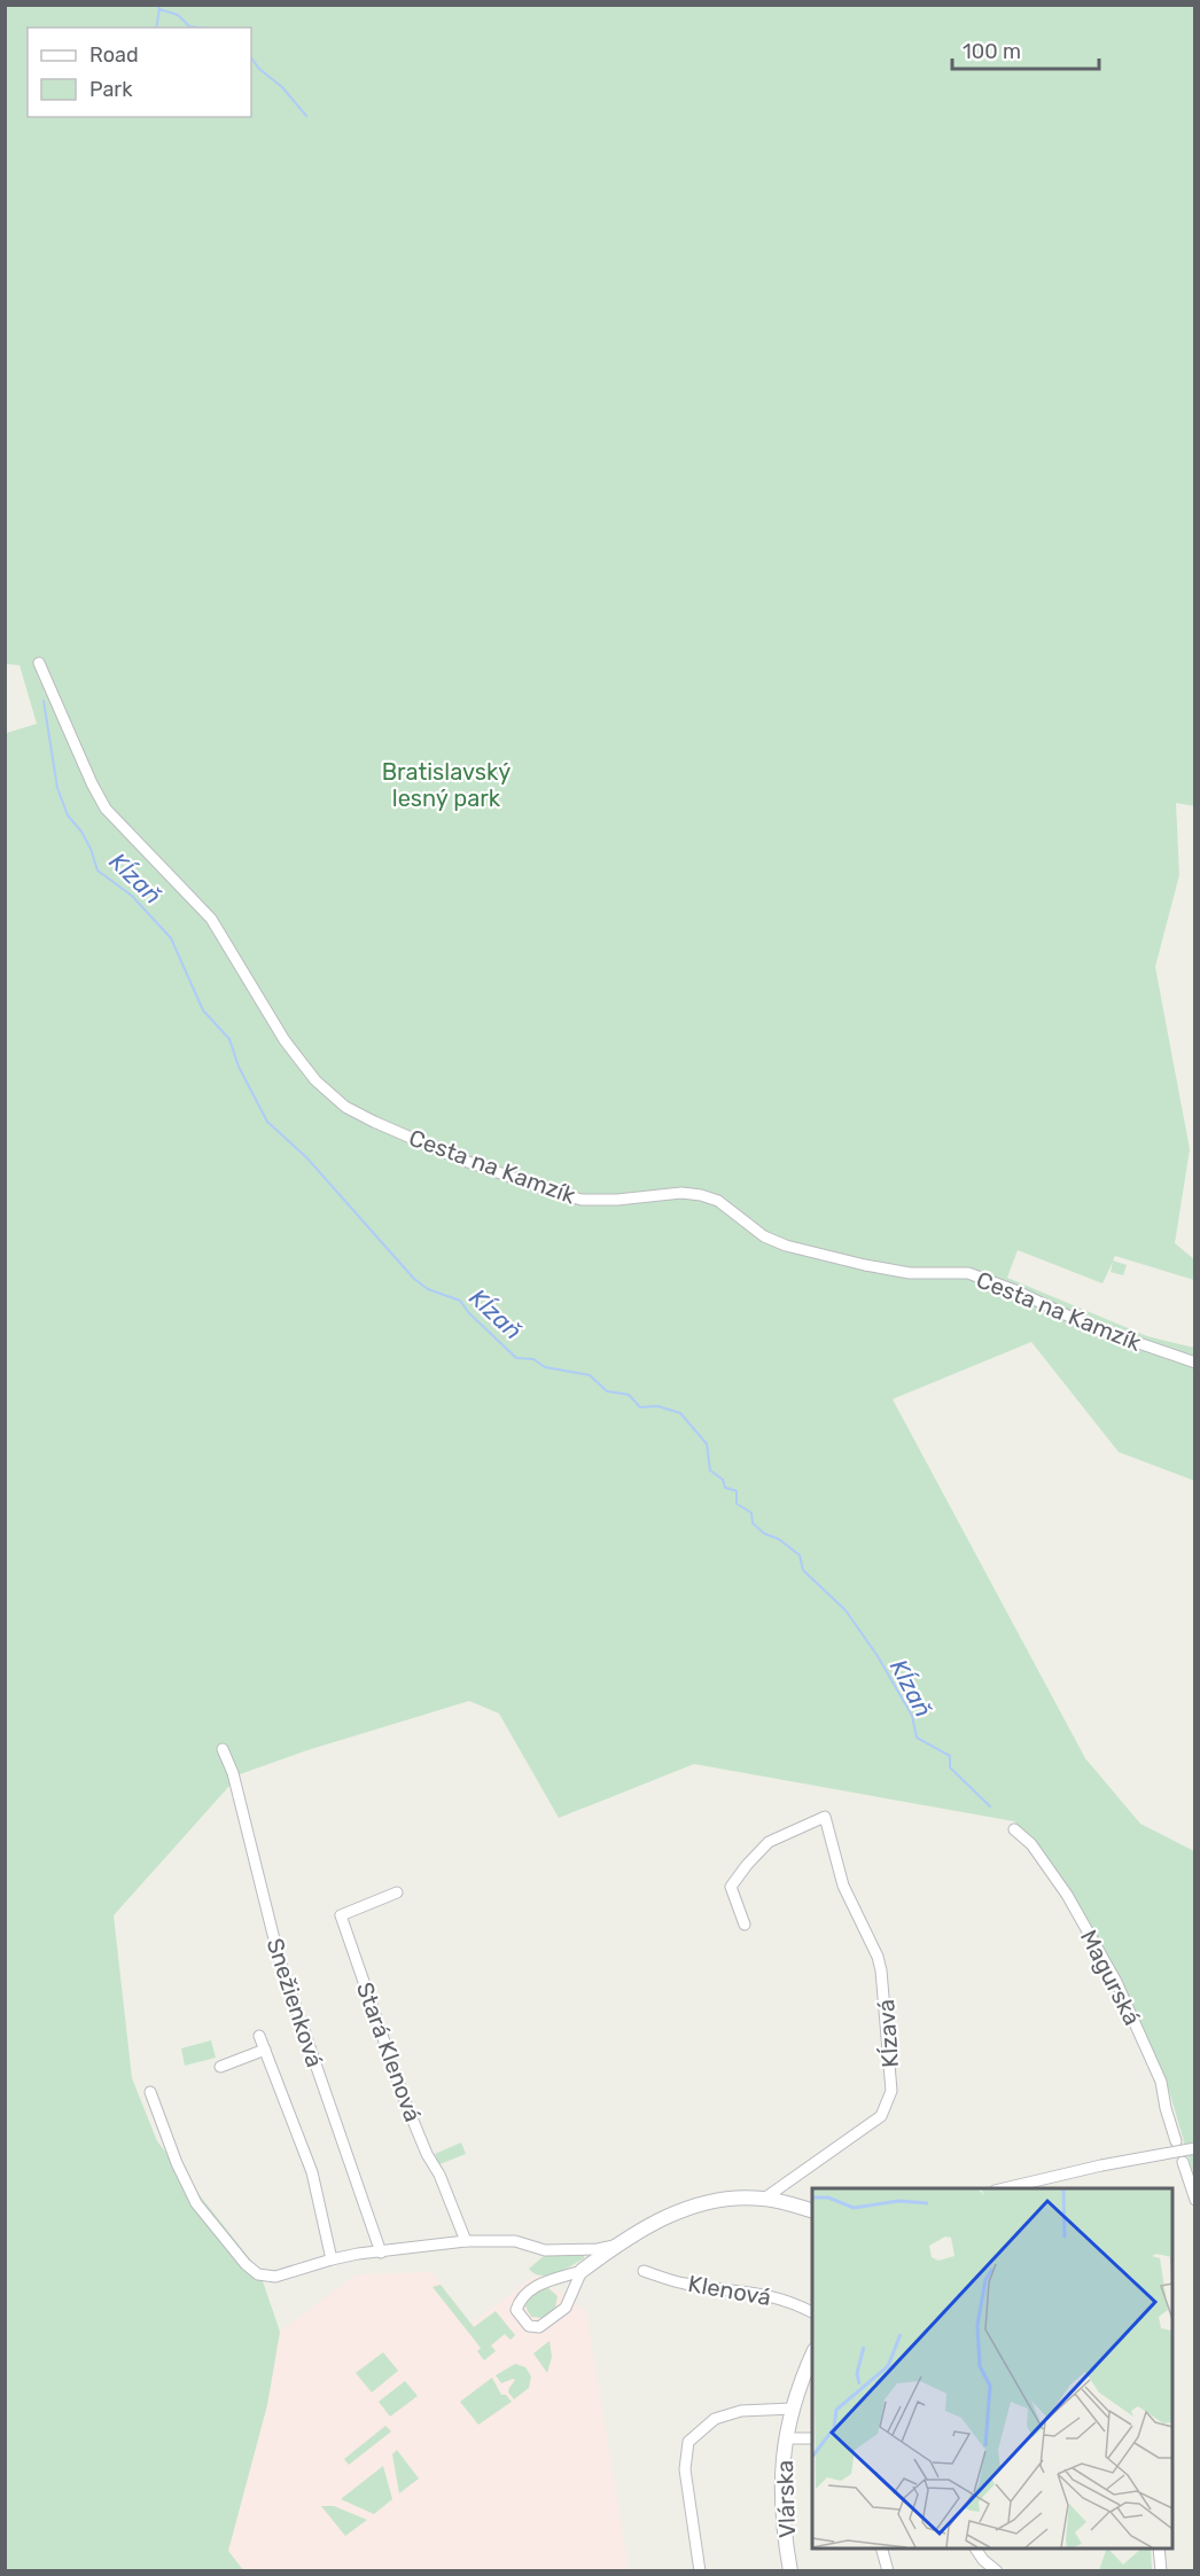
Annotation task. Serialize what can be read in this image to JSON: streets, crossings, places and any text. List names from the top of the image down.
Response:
{
  "streets": {
    "street": [
      "Cesta na Kamzík",
      "Magurská",
      "Snežienková",
      "Kĺzavá",
      "Stará Klenová",
      "Klenová",
      "Vlárska"
    ]
  },
  "water": ["Kĺzaň"],
  "parks": ["Bratislavský lesný park"],
  "legend": ["Road", "Park"],
  "scale_bar": "100 m"
}
